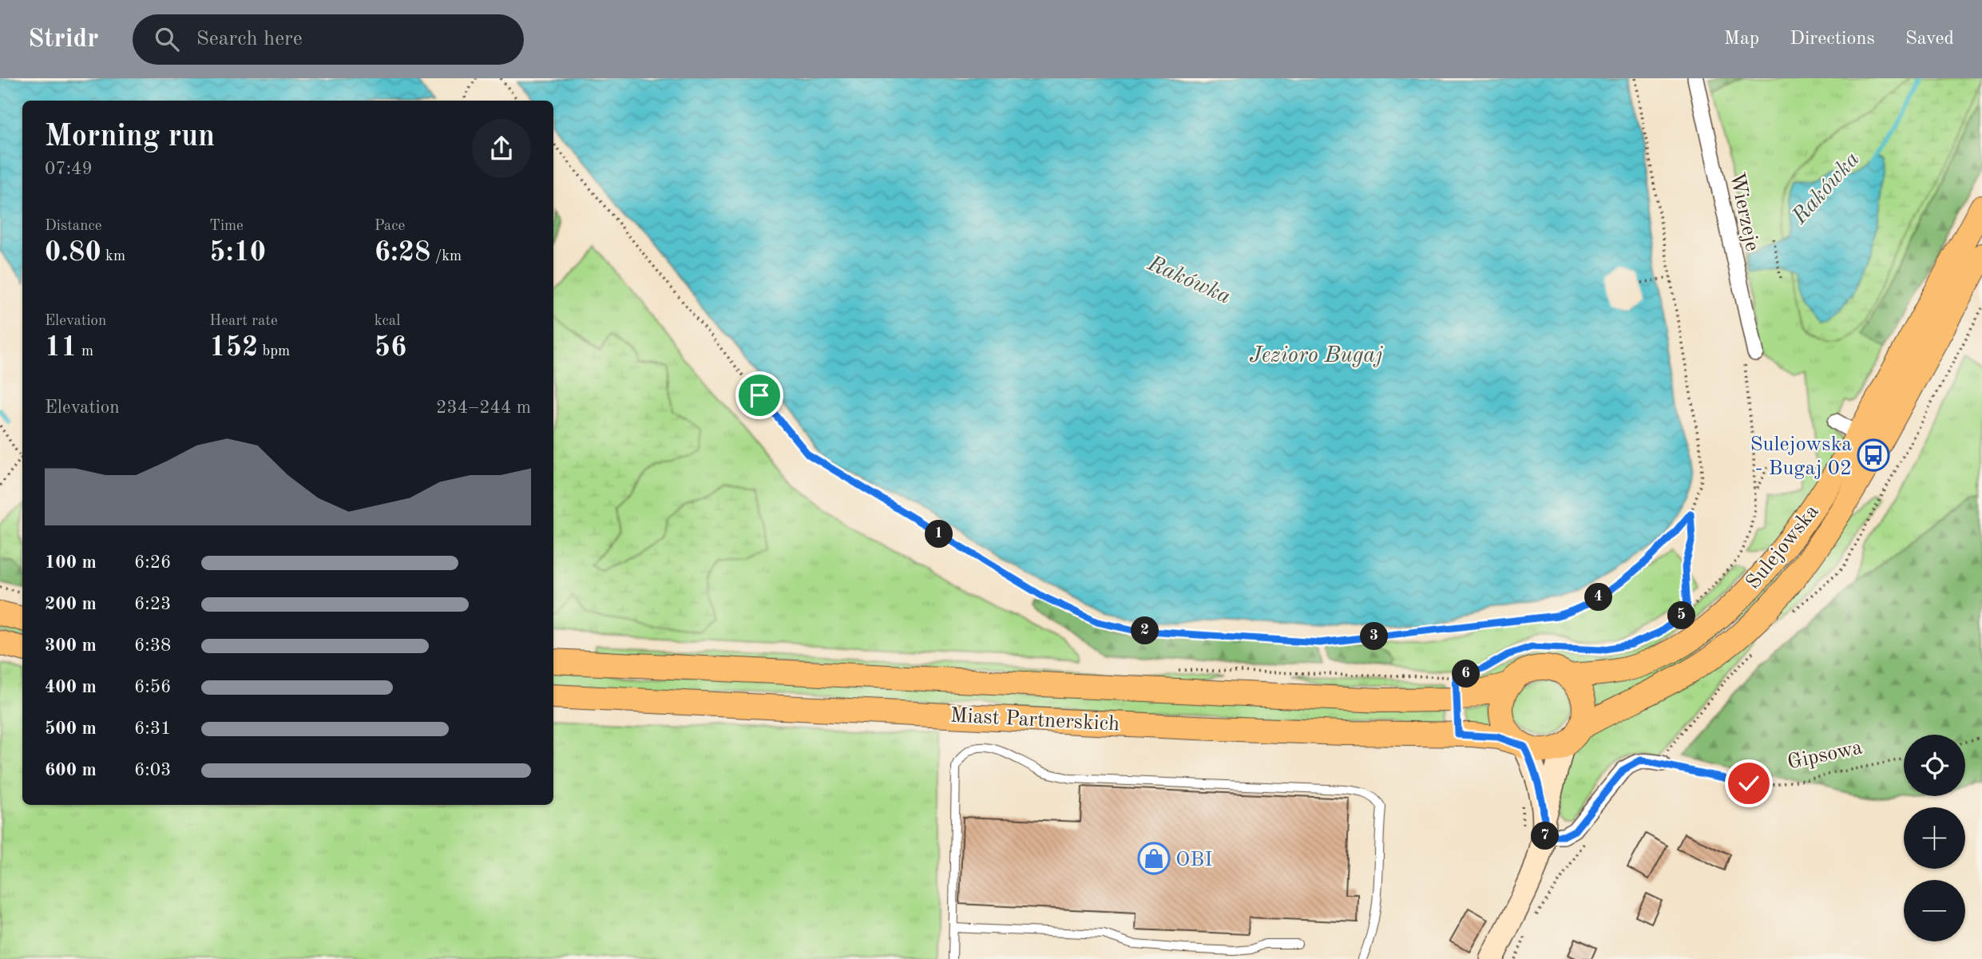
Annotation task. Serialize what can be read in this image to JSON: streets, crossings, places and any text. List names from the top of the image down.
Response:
{
  "streets": {
    "main road": ["Sulejowska", "Miast Partnerskich"],
    "street": ["Wierzeje"],
    "path": ["Gipsowa"]
  },
  "crossings": [
    ["Sulejowska", "Miast Partnerskich"]
  ],
  "water": ["Rakówka", "Jezioro Bugaj"],
  "places": {
    "bus stop": ["Sulejowska - Bugaj 02"],
    "shop": ["OBI"]
  },
  "page": {
    "header": "Stridr",
    "search": "Search here",
    "nav": ["Map", "Directions", "Saved"],
    "heading": ["Morning run", "07:49"],
    "stats": [
      ["Distance", "0.80 km"],
      ["Time", "5:10"],
      ["Pace", "6:28 /km"],
      ["Elevation", "11 m"],
      ["Heart rate", "152 bpm"],
      ["kcal", "56"]
    ],
    "chart": ["Elevation", "234–244 m"],
    "pins": [
      "1",
      "4",
      "5",
      "2",
      "3",
      "6",
      "7"
    ],
    "list": [
      {
        "name": "100 m",
        "note": "6:26"
      },
      {
        "name": "200 m",
        "note": "6:23"
      },
      {
        "name": "300 m",
        "note": "6:38"
      },
      {
        "name": "400 m",
        "note": "6:56"
      },
      {
        "name": "500 m",
        "note": "6:31"
      },
      {
        "name": "600 m",
        "note": "6:03"
      }
    ],
    "map_buttons": ["+", "−"]
  }
}
